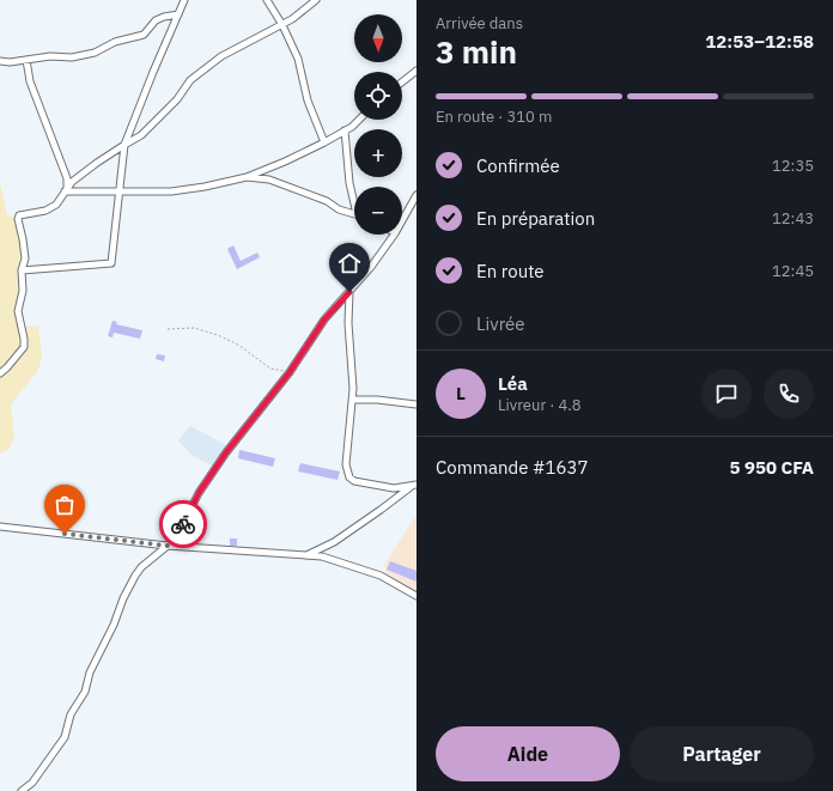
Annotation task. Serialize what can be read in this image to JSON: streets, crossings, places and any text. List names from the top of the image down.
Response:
{
  "north": "bottom",
  "page": {
    "heading": ["3 min", "Arrivée dans", "12:53–12:58"],
    "panel": [
      "Léa",
      "Livreur · 4.8",
      "Commande #1637",
      "5 950 CFA"
    ],
    "map_buttons": ["+", "−"],
    "bar": "En route · 310 m",
    "list": [
      ["Confirmée", "12:35"],
      ["En préparation", "12:43"],
      ["En route", "12:45"],
      "Livrée"
    ],
    "round": "L",
    "buttons": ["Aide", "Partager"]
  }
}
